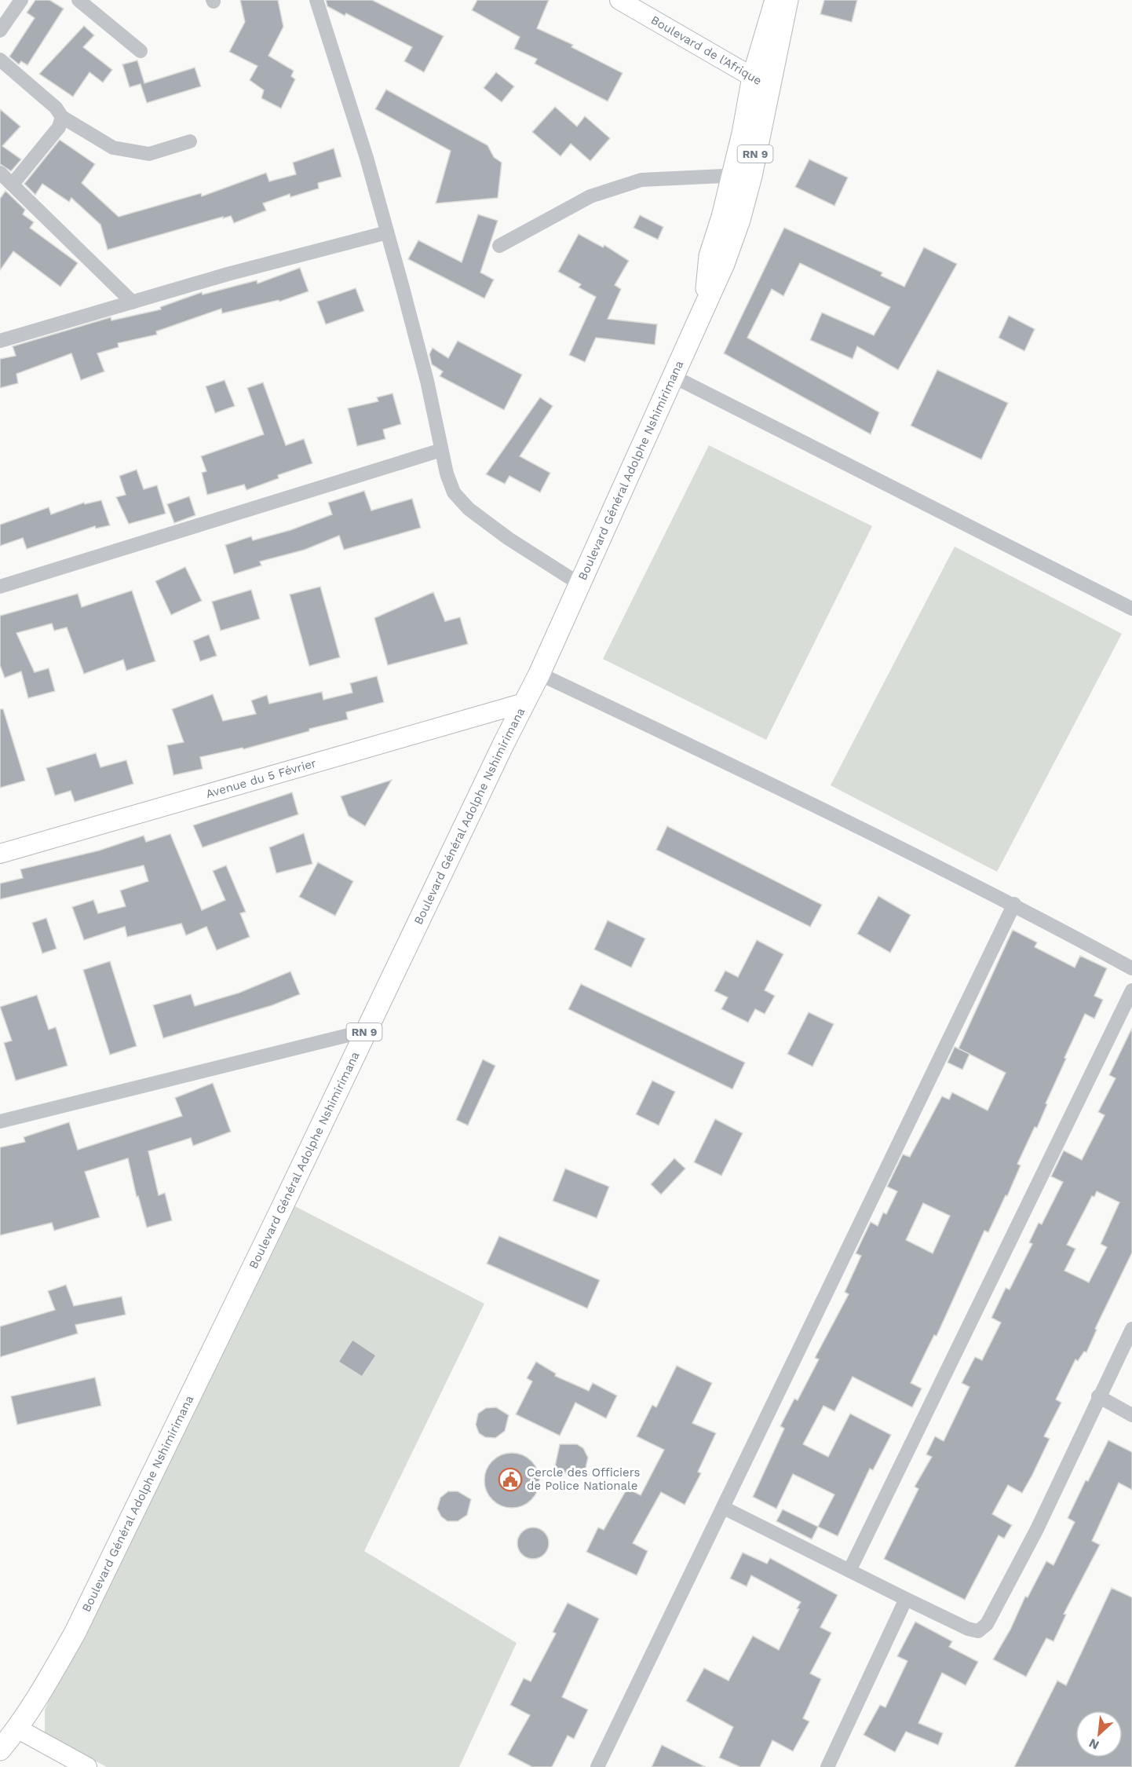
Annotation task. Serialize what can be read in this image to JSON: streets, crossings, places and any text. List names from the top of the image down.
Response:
{
  "streets": {
    "main road": ["RN 9", "Boulevard Général Adolphe Nshimirimana"],
    "street": ["Boulevard de l'Afrique", "Avenue du 5 Février"]
  },
  "crossings": [
    ["Boulevard de l'Afrique", "Boulevard Général Adolphe Nshimirimana"],
    ["Boulevard Général Adolphe Nshimirimana", "Avenue du 5 Février"]
  ],
  "places": {
    "public building": ["Cercle des Officiers de Police Nationale"]
  },
  "north": "bottom left"
}
